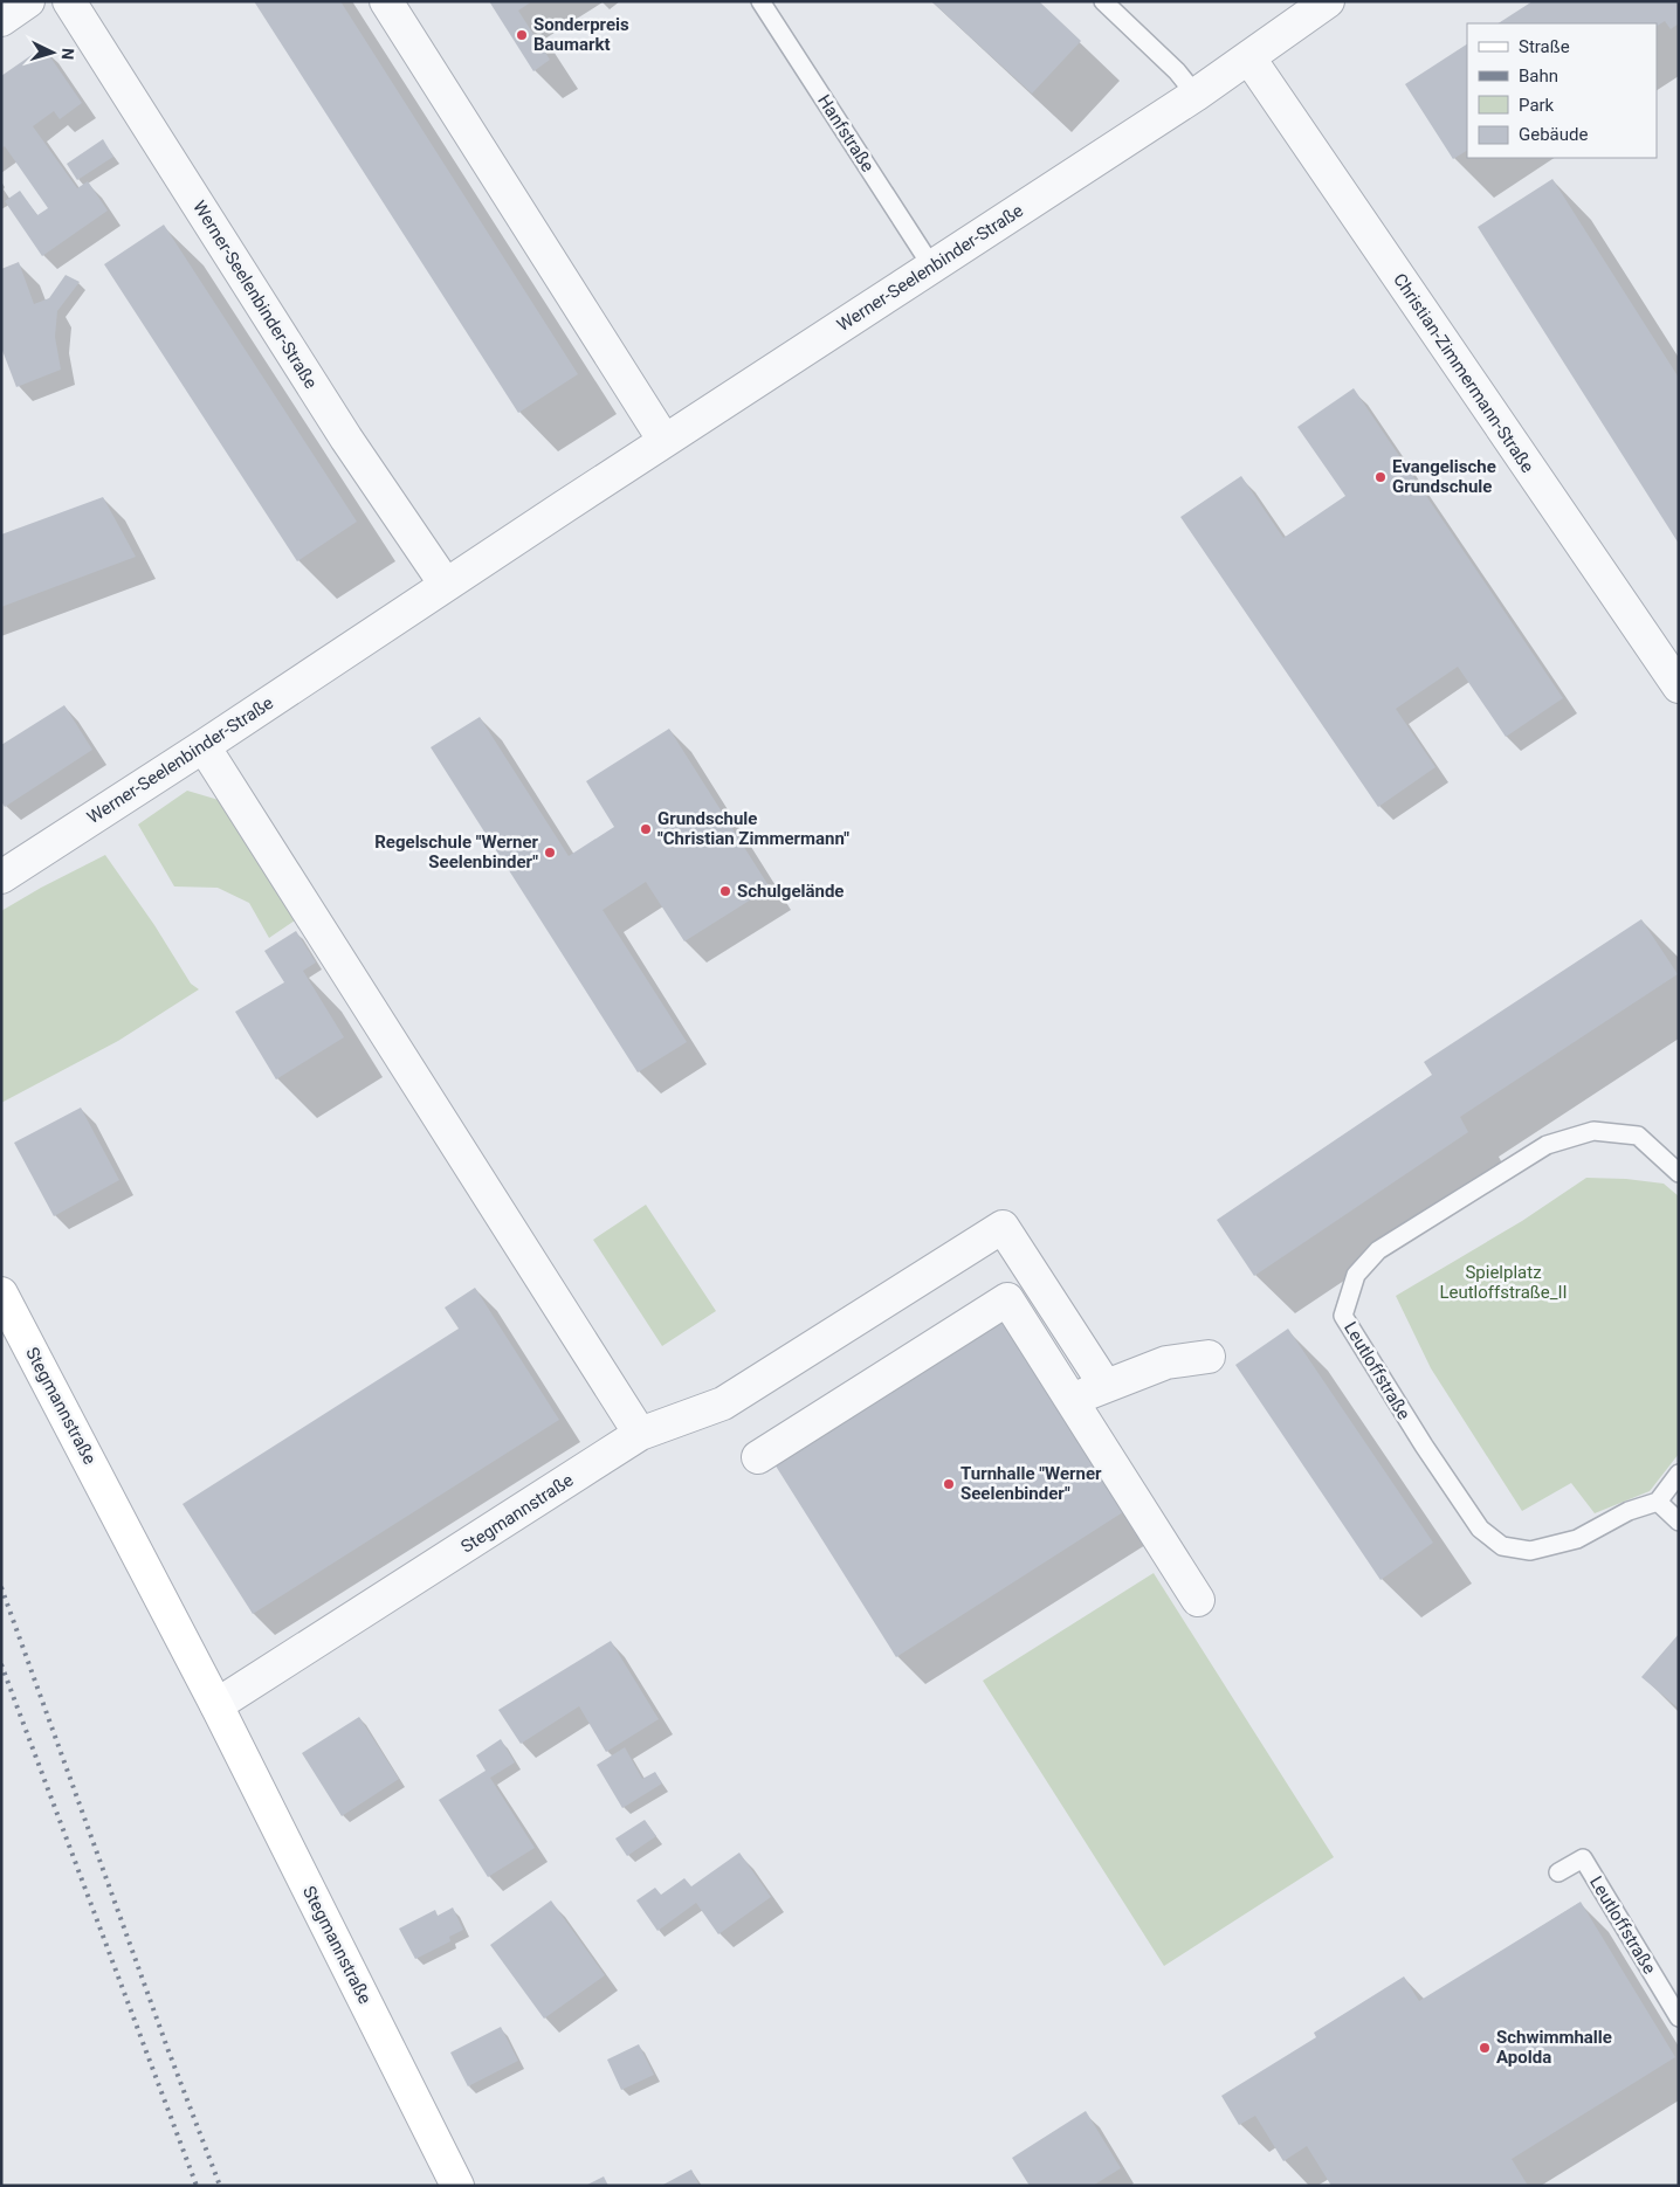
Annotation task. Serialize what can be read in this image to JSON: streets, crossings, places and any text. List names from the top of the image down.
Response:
{
  "streets": {
    "main road": ["Stegmannstraße"],
    "street": ["Werner-Seelenbinder-Straße", "Christian-Zimmermann-Straße"],
    "lane": ["Hanfstraße", "Leutloffstraße"]
  },
  "crossings": [
    ["Hanfstraße", "Werner-Seelenbinder-Straße"],
    ["Werner-Seelenbinder-Straße", "Christian-Zimmermann-Straße"]
  ],
  "parks": ["Spielplatz Leutloffstraße_II"],
  "places": [
    "Sonderpreis Baumarkt",
    "Evangelische Grundschule",
    "Grundschule \"Christian Zimmermann\"",
    "Regelschule \"Werner Seelenbinder\"",
    "Schulgelände",
    "Turnhalle \"Werner Seelenbinder\"",
    "Schwimmhalle Apolda"
  ],
  "legend": [
    "Straße",
    "Bahn",
    "Park",
    "Gebäude"
  ],
  "north": "right"
}
